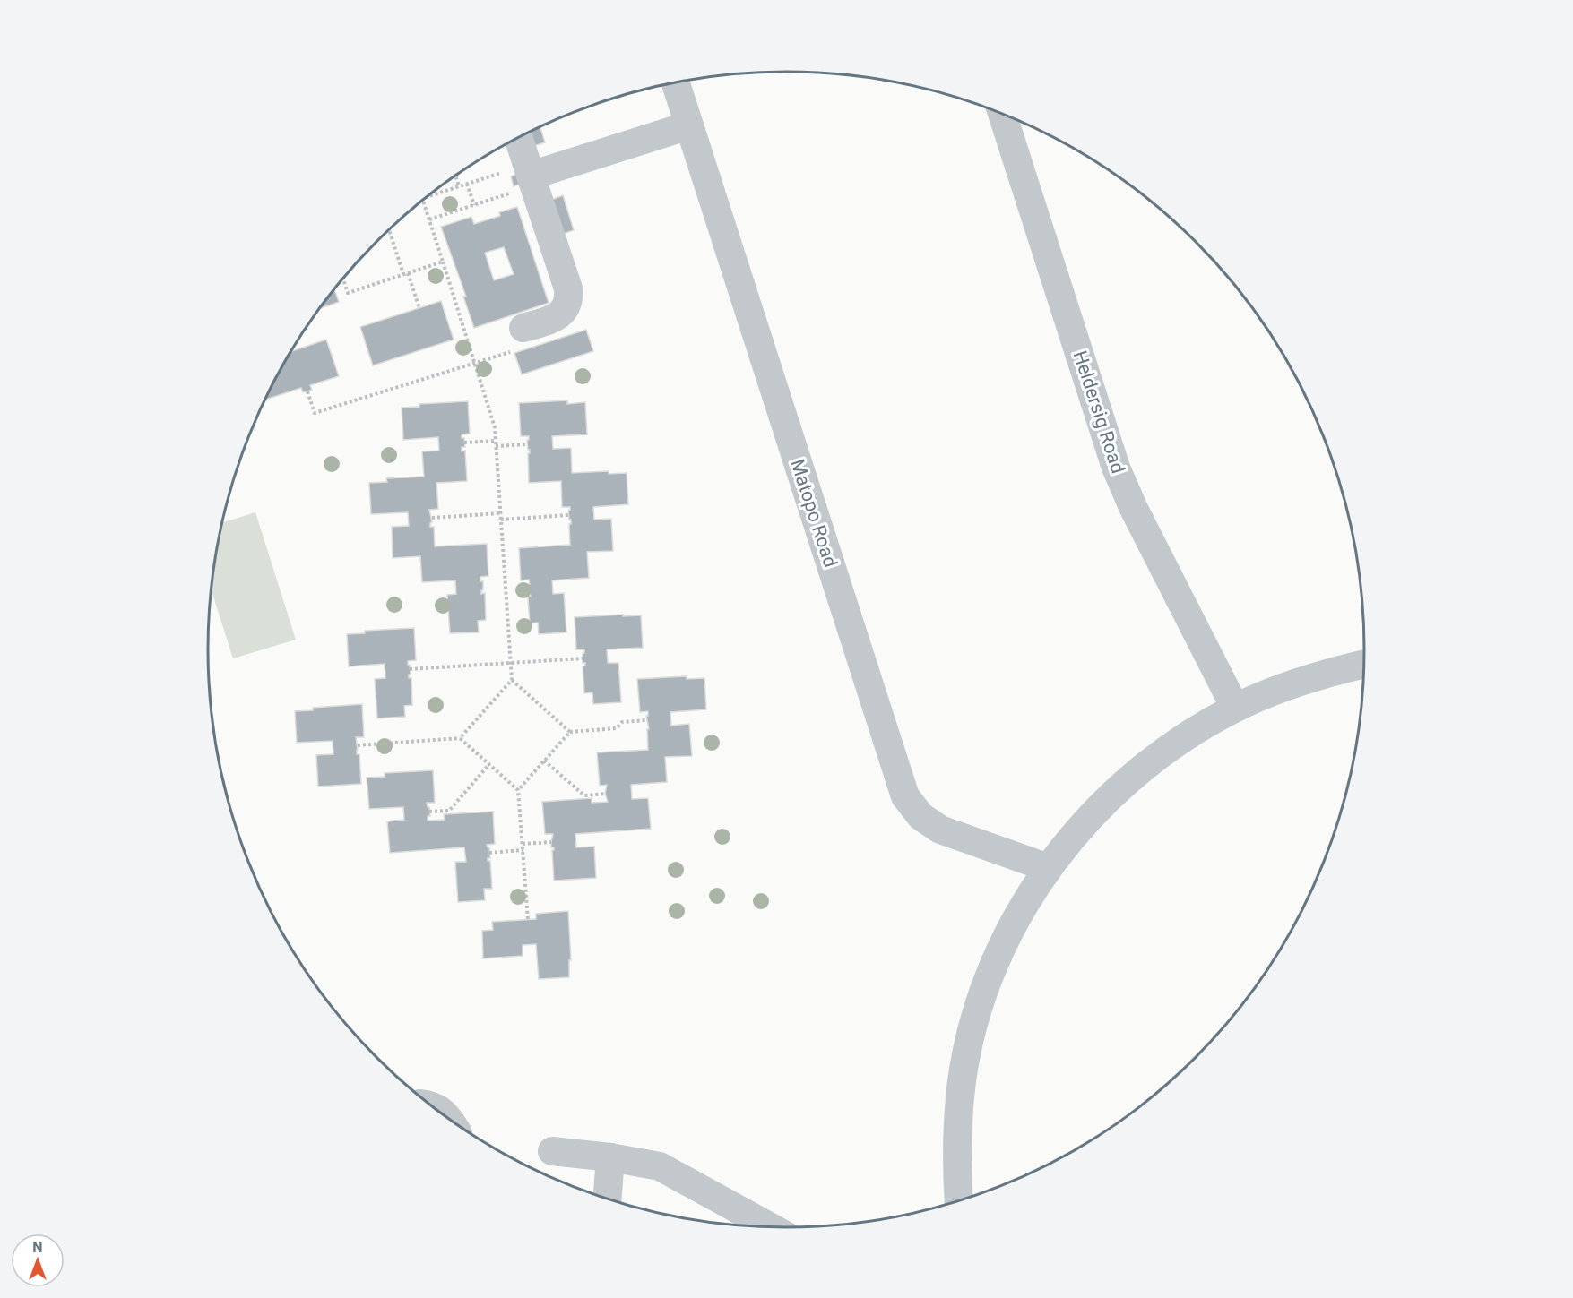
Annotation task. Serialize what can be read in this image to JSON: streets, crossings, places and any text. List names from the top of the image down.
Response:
{
  "streets": {
    "street": ["Heldersig Road", "Matopo Road"]
  },
  "north": "top"
}
